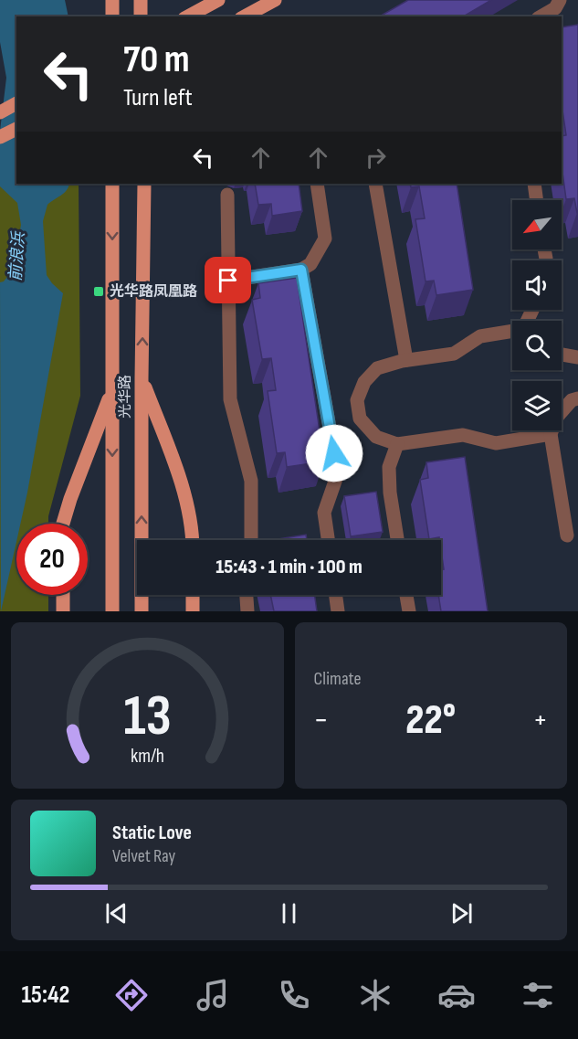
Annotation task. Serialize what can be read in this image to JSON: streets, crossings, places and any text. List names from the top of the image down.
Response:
{
  "streets": {
    "main road": ["光华路"]
  },
  "water": ["前浪浜"],
  "places": {
    "transit": ["光华路凤凰路"]
  },
  "north": "bottom left",
  "page": {
    "turn": ["70 m", "Turn left"],
    "limit": "20",
    "trip": "15:43 · 1 min · 100 m",
    "tile": "Climate",
    "heat": ["−", "22°", "+"],
    "song": ["Static Love", "Velvet Ray"],
    "tabs": "15:42",
    "gauge": ["13", "km/h"]
  }
}
